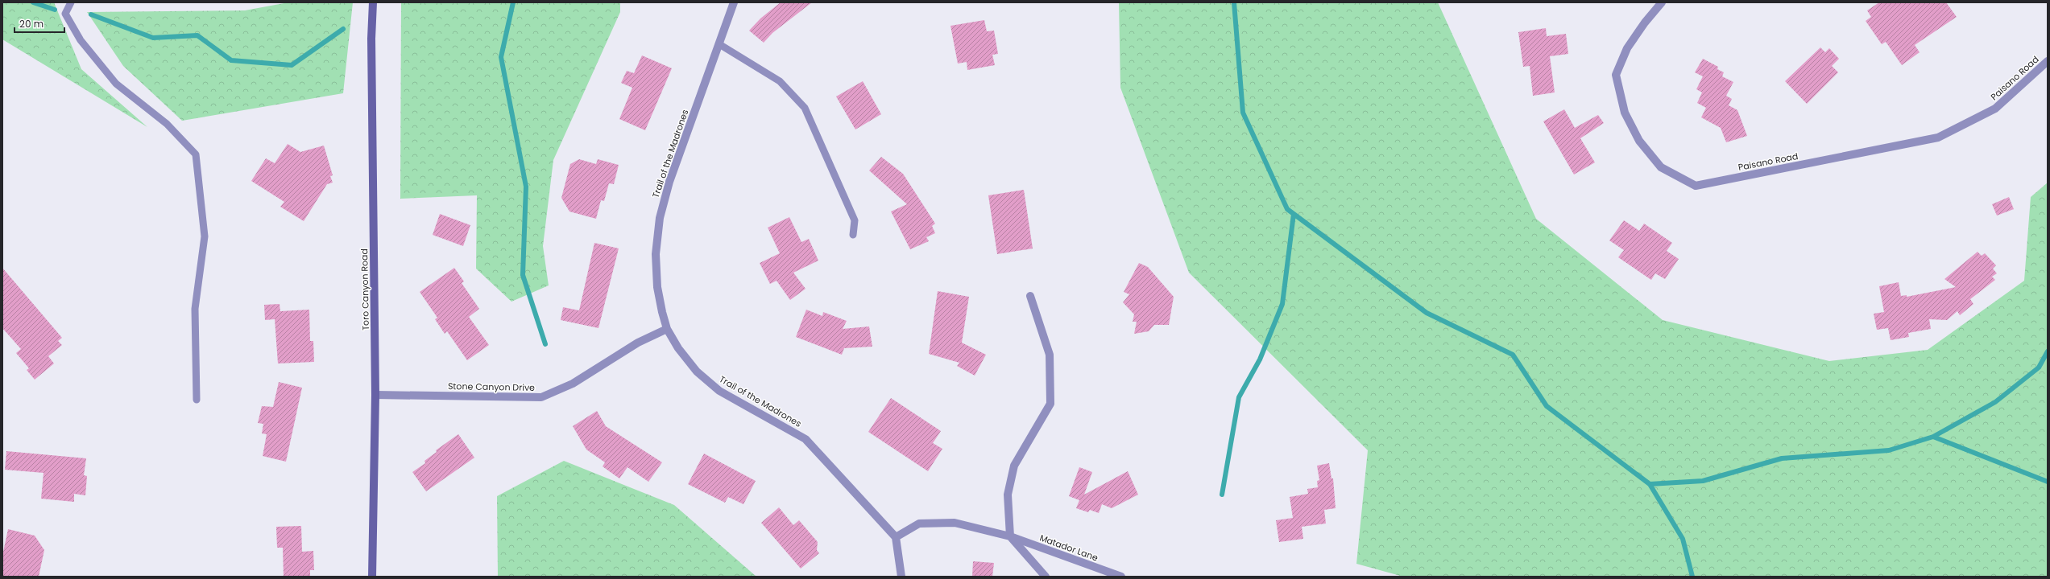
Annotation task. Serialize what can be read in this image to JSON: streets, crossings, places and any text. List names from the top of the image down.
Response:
{
  "streets": {
    "street": [
      "Paisano Road",
      "Trail of the Madrones",
      "Toro Canyon Road",
      "Stone Canyon Drive",
      "Matador Lane"
    ]
  },
  "crossings": [
    ["Trail of the Madrones", "Stone Canyon Drive"],
    ["Trail of the Madrones", "Matador Lane"],
    ["Toro Canyon Road", "Stone Canyon Drive"]
  ],
  "scale_bar": "20 m"
}
